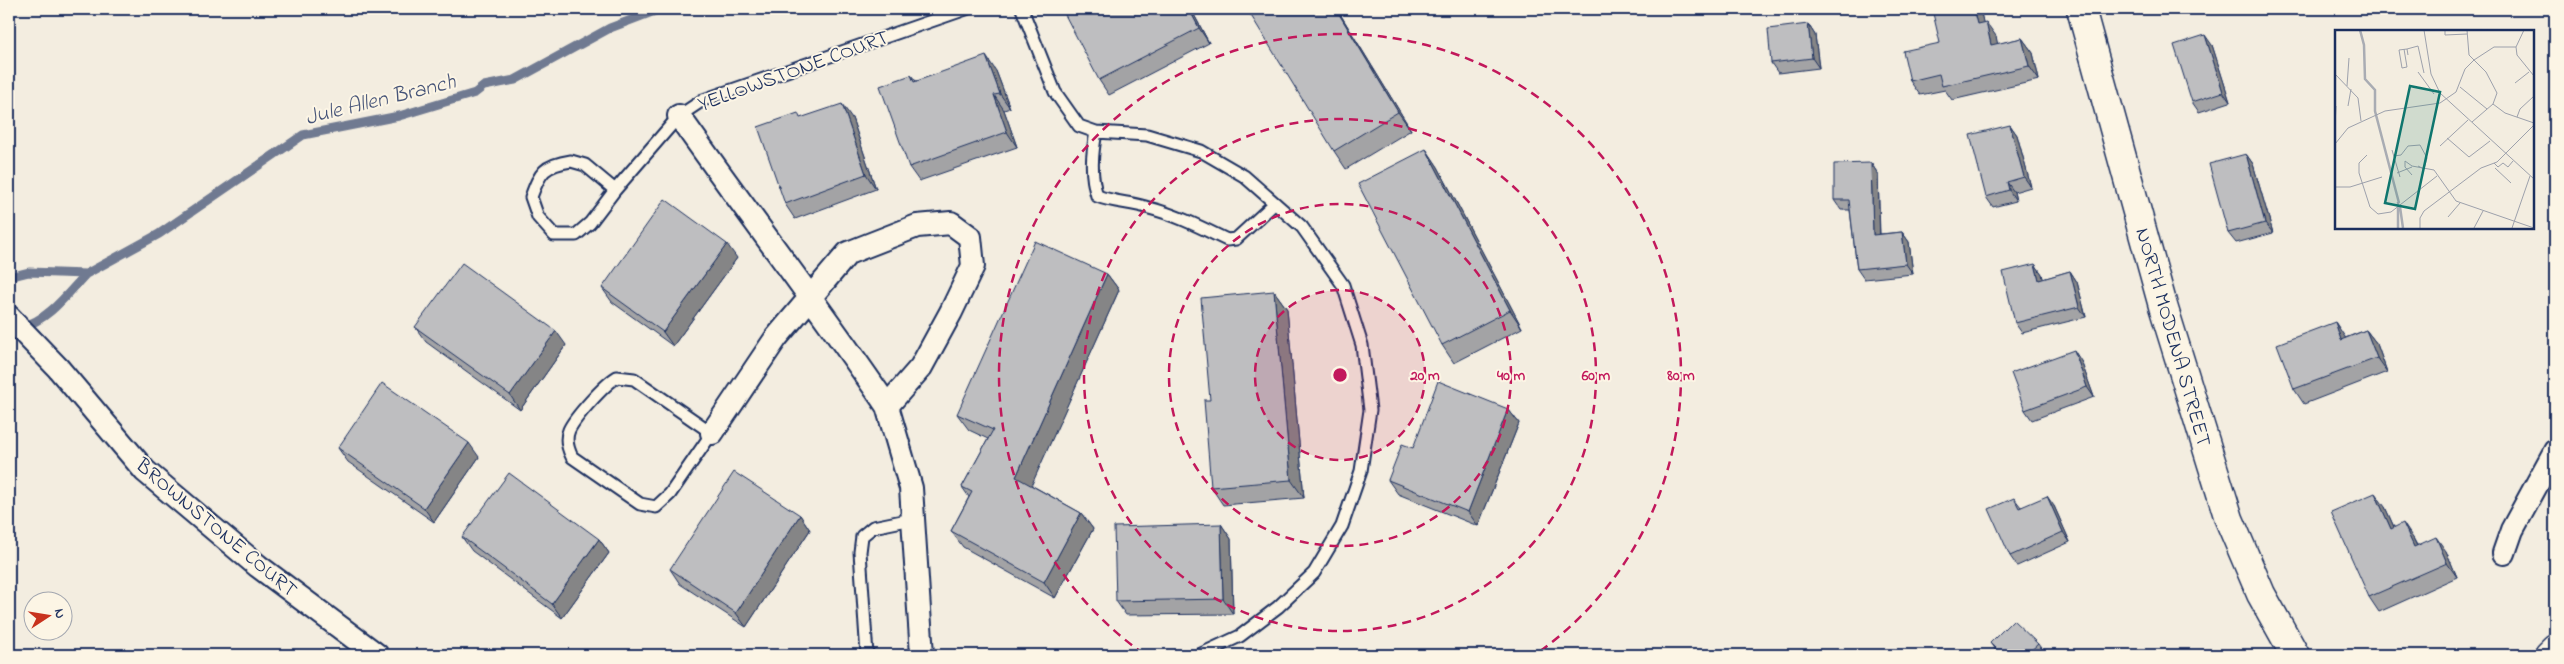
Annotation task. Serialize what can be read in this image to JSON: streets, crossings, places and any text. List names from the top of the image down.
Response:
{
  "streets": {
    "street": ["YELLOWSTONE COURT", "NORTH MODENA STREET", "BROWNSTONE COURT"]
  },
  "water": ["Jule Allen Branch"],
  "north": "right",
  "rings": [
    "20 m",
    "40 m",
    "60 m",
    "80 m"
  ]
}
